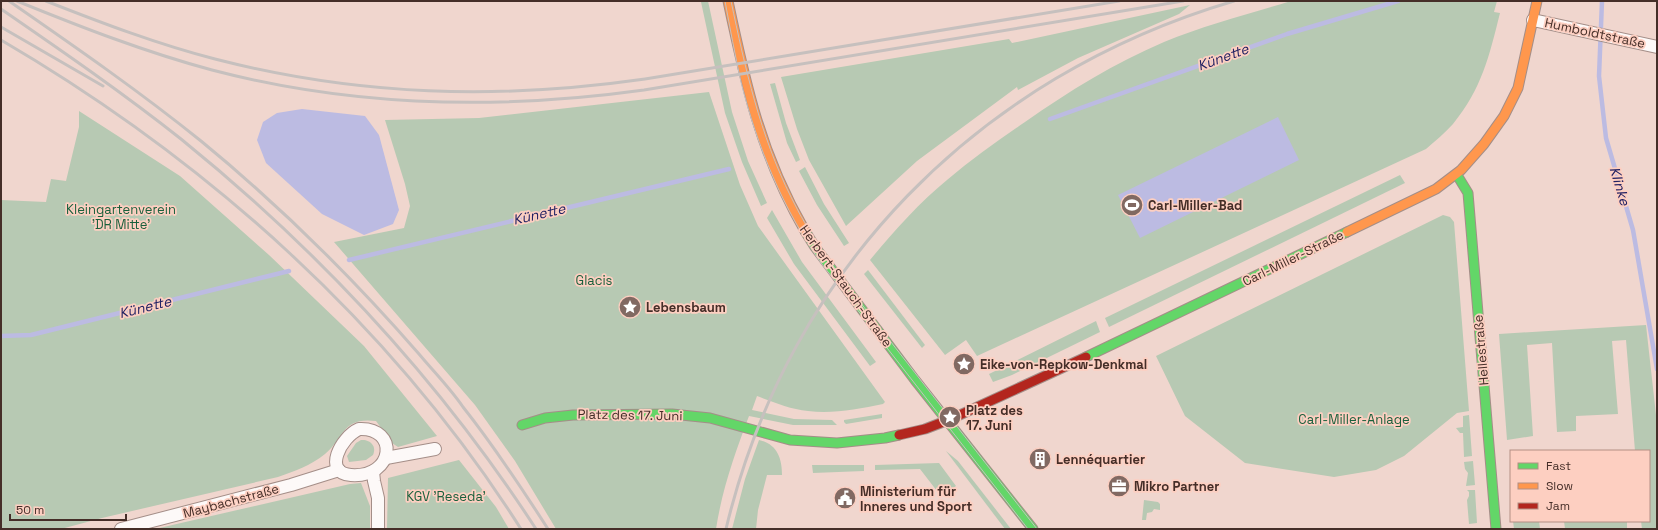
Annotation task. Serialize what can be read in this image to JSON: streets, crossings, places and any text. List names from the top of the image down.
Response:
{
  "streets": {
    "street": [
      "Humboldtstraße",
      "Carl-Miller-Straße",
      "Herbert-Stauch-Straße",
      "Hellestraße",
      "Platz des 17. Juni",
      "Maybachstraße"
    ]
  },
  "crossings": [
    ["Humboldtstraße", "Carl-Miller-Straße"],
    ["Carl-Miller-Straße", "Herbert-Stauch-Straße"],
    ["Carl-Miller-Straße", "Hellestraße"],
    ["Carl-Miller-Straße", "Platz des 17. Juni"],
    ["Herbert-Stauch-Straße", "Platz des 17. Juni"]
  ],
  "water": ["Künette", "Klinke"],
  "parks": [
    "Kleingartenverein 'DR Mitte'",
    "Glacis",
    "Carl-Miller-Anlage",
    "KGV 'Reseda'"
  ],
  "places": {
    "sports": ["Carl-Miller-Bad"],
    "place": ["Lebensbaum", "Eike-von-Repkow-Denkmal", "Platz des 17. Juni"],
    "building": ["Lennéquartier"],
    "office": ["Mikro Partner"],
    "public building": ["Ministerium für Inneres und Sport"]
  },
  "legend": ["Fast", "Slow", "Jam"],
  "scale_bar": "50 m"
}
